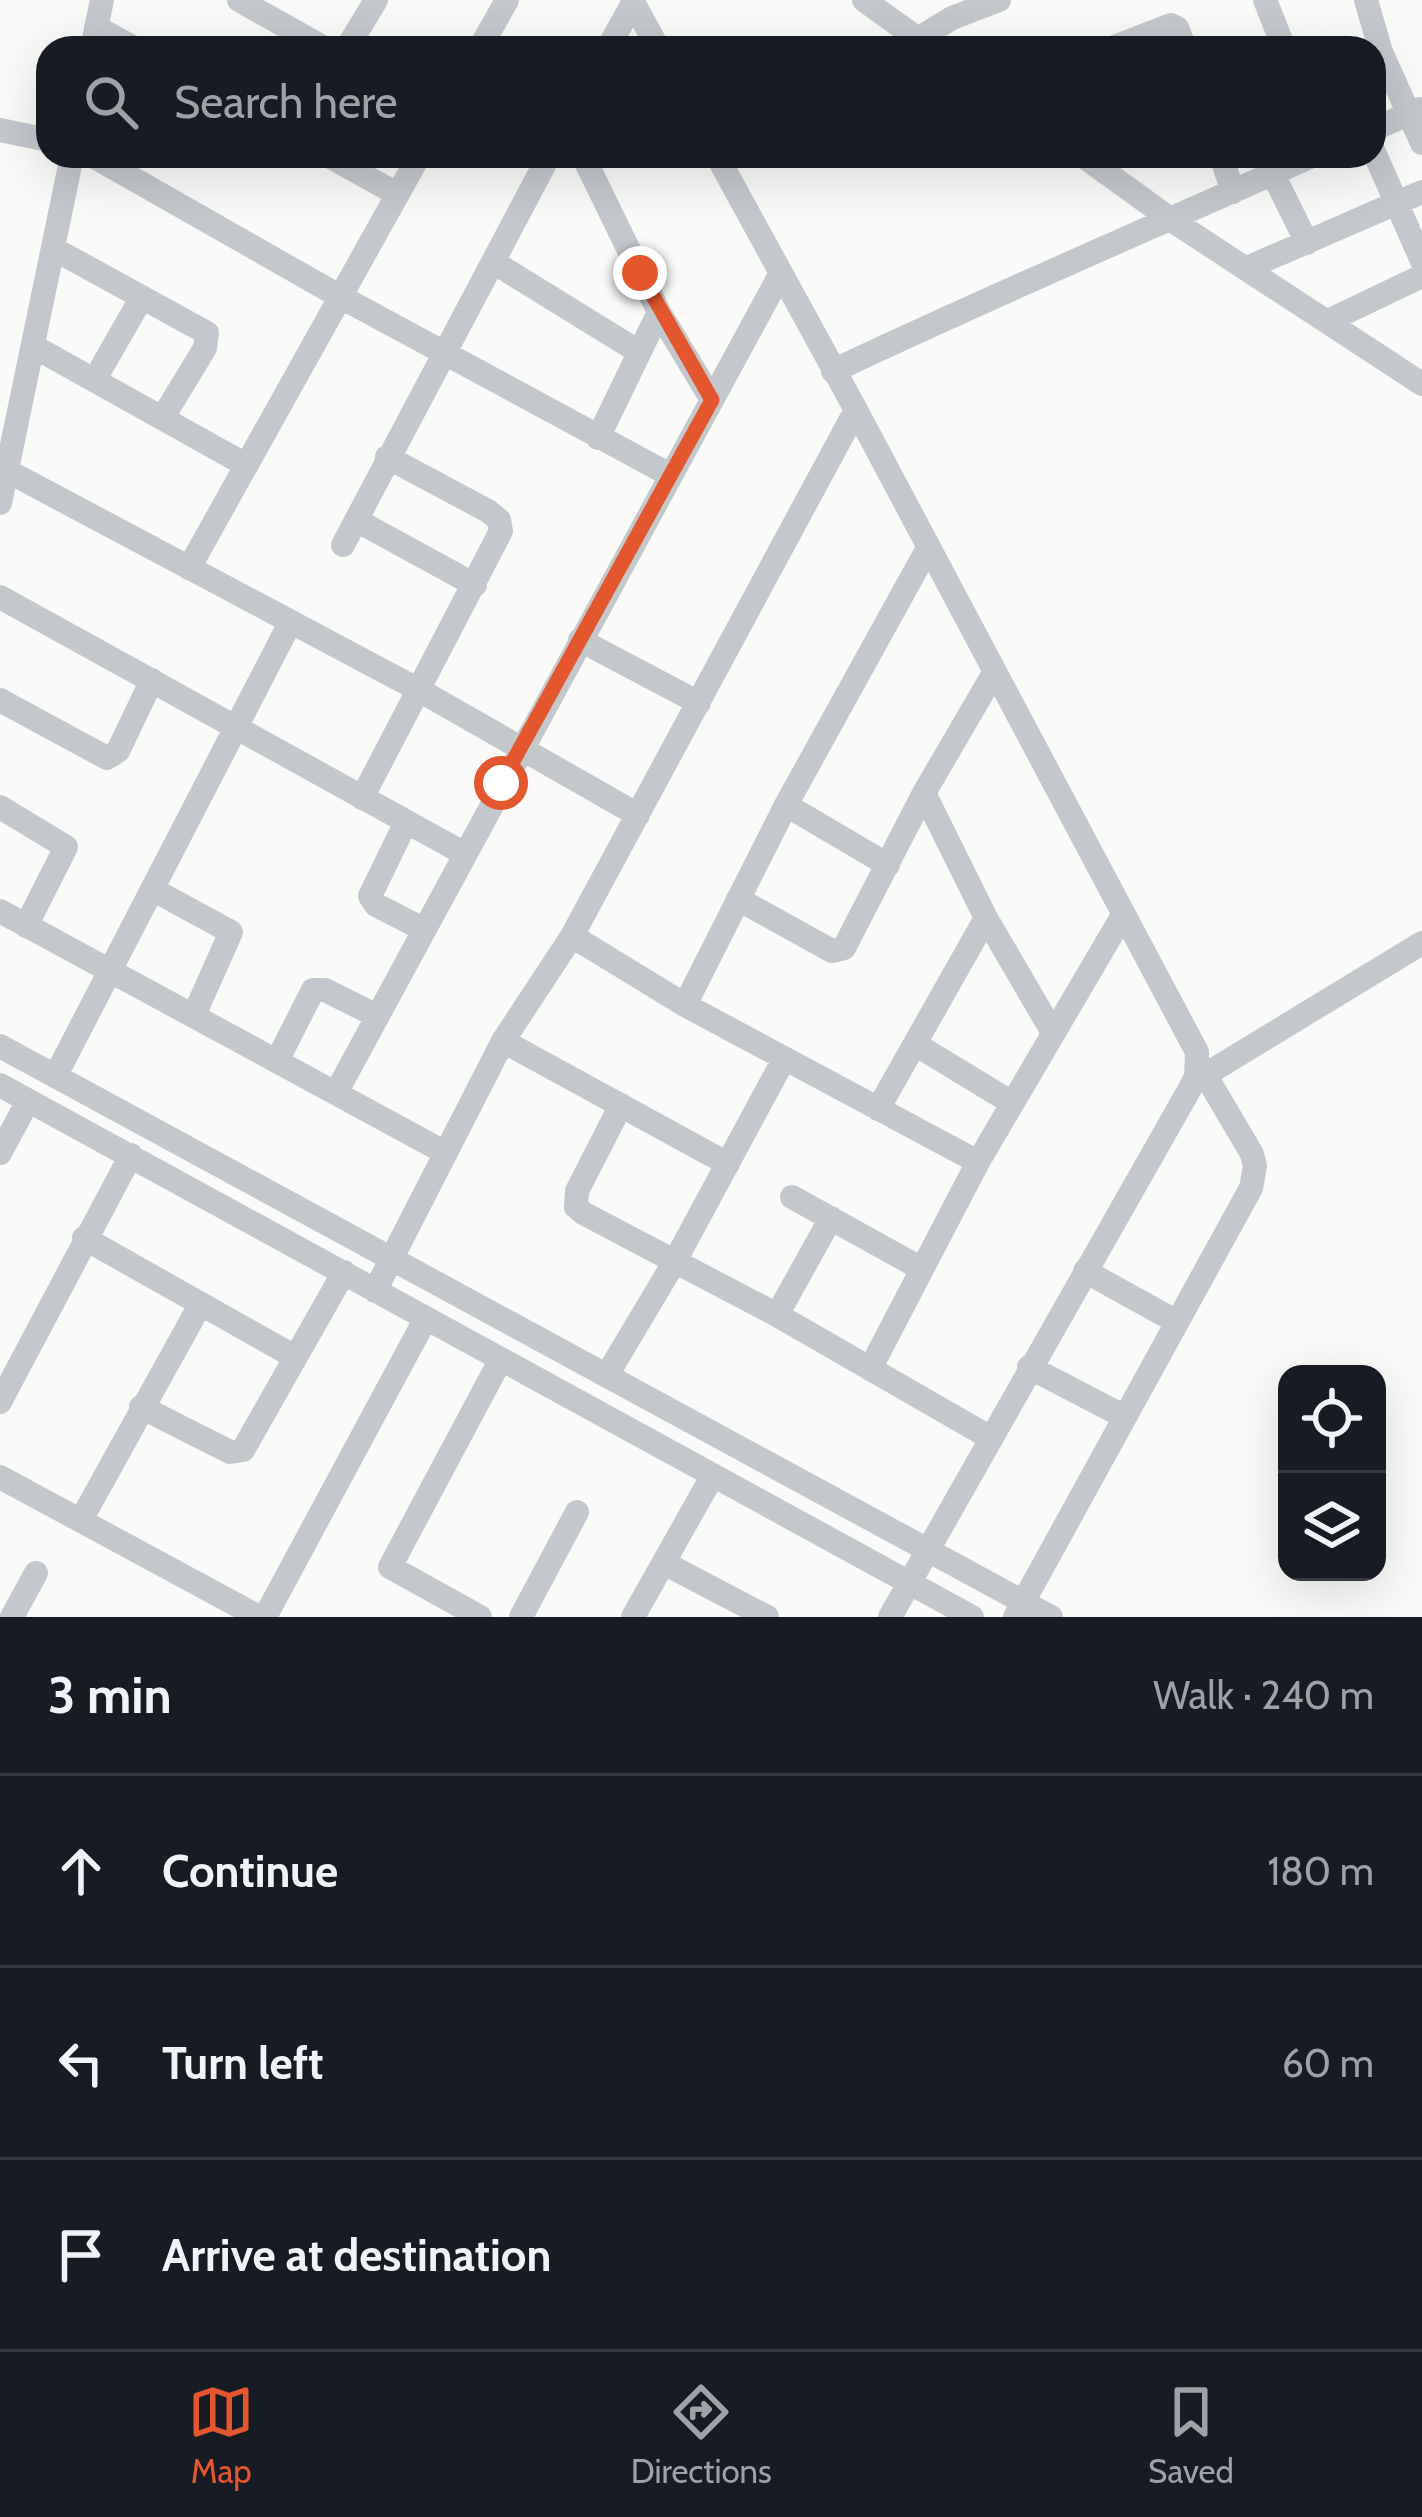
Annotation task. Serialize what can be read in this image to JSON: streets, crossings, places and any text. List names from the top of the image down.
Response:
{
  "page": {
    "search": "Search here",
    "heading": ["3 min", "Walk · 240 m"],
    "list": [
      ["Continue", "180 m"],
      ["Turn left", "60 m"],
      "Arrive at destination"
    ],
    "nav": ["Map", "Directions", "Saved"]
  }
}
